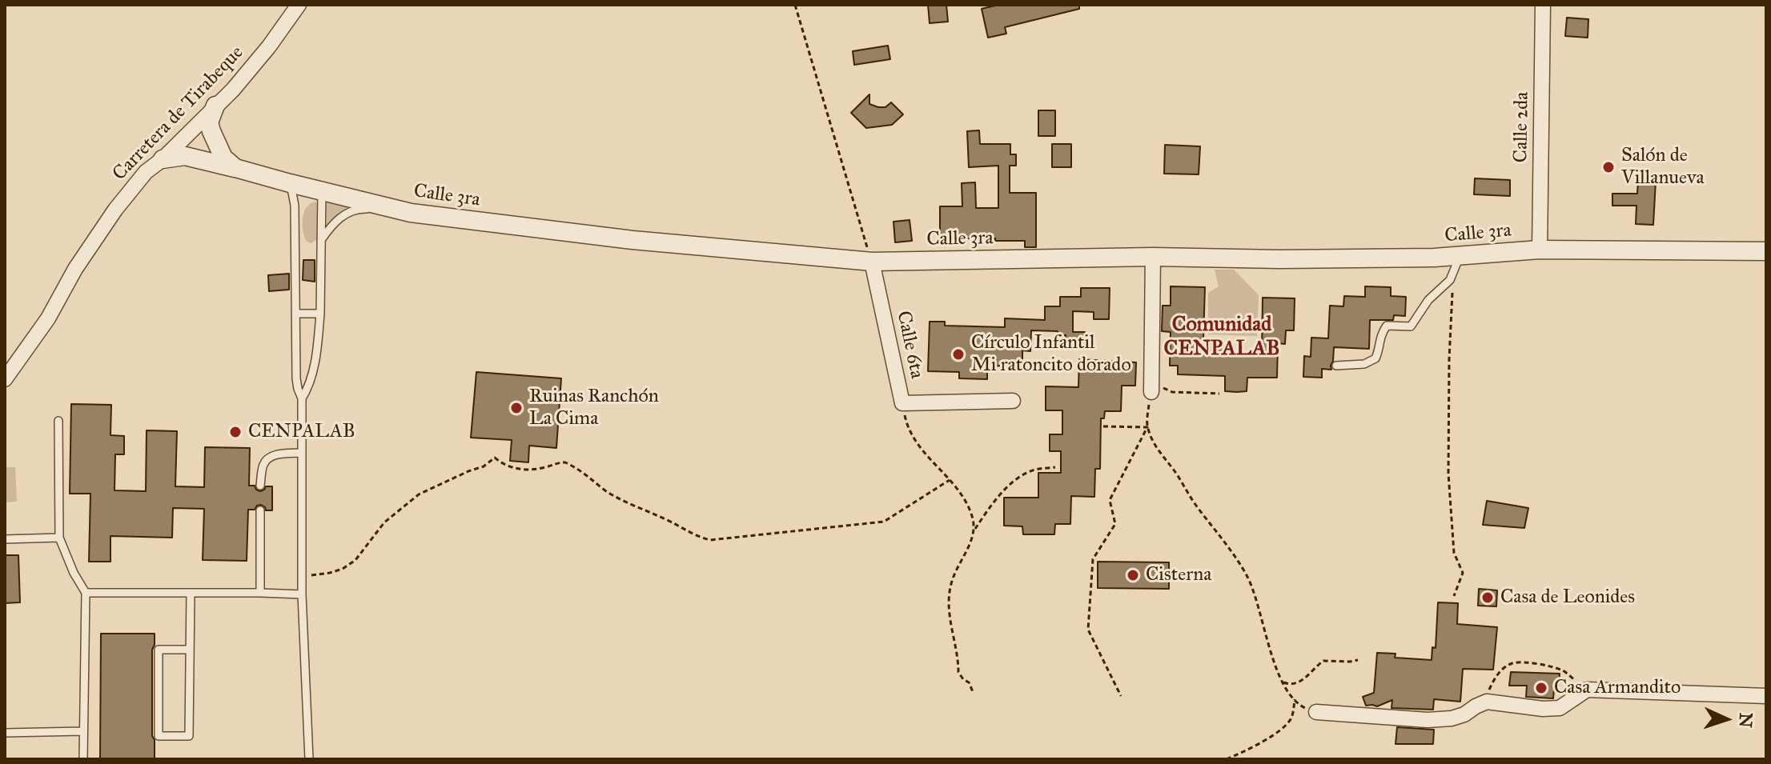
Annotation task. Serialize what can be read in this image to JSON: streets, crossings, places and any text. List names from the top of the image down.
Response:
{
  "streets": {
    "street": [
      "Carretera de Tirabeque",
      "Calle 2da",
      "Calle 3ra",
      "Calle 6ta"
    ]
  },
  "crossings": [
    ["Carretera de Tirabeque", "Calle 3ra"],
    ["Calle 2da", "Calle 3ra"],
    ["Calle 3ra", "Calle 6ta"]
  ],
  "districts": ["Comunidad CENPALAB"],
  "places": [
    "Salón de Villanueva",
    "Círculo Infantil Mi ratoncito dorado",
    "Ruinas Ranchón La Cima",
    "CENPALAB",
    "Cisterna",
    "Casa de Leonides",
    "Casa Armandito"
  ],
  "north": "right"
}
